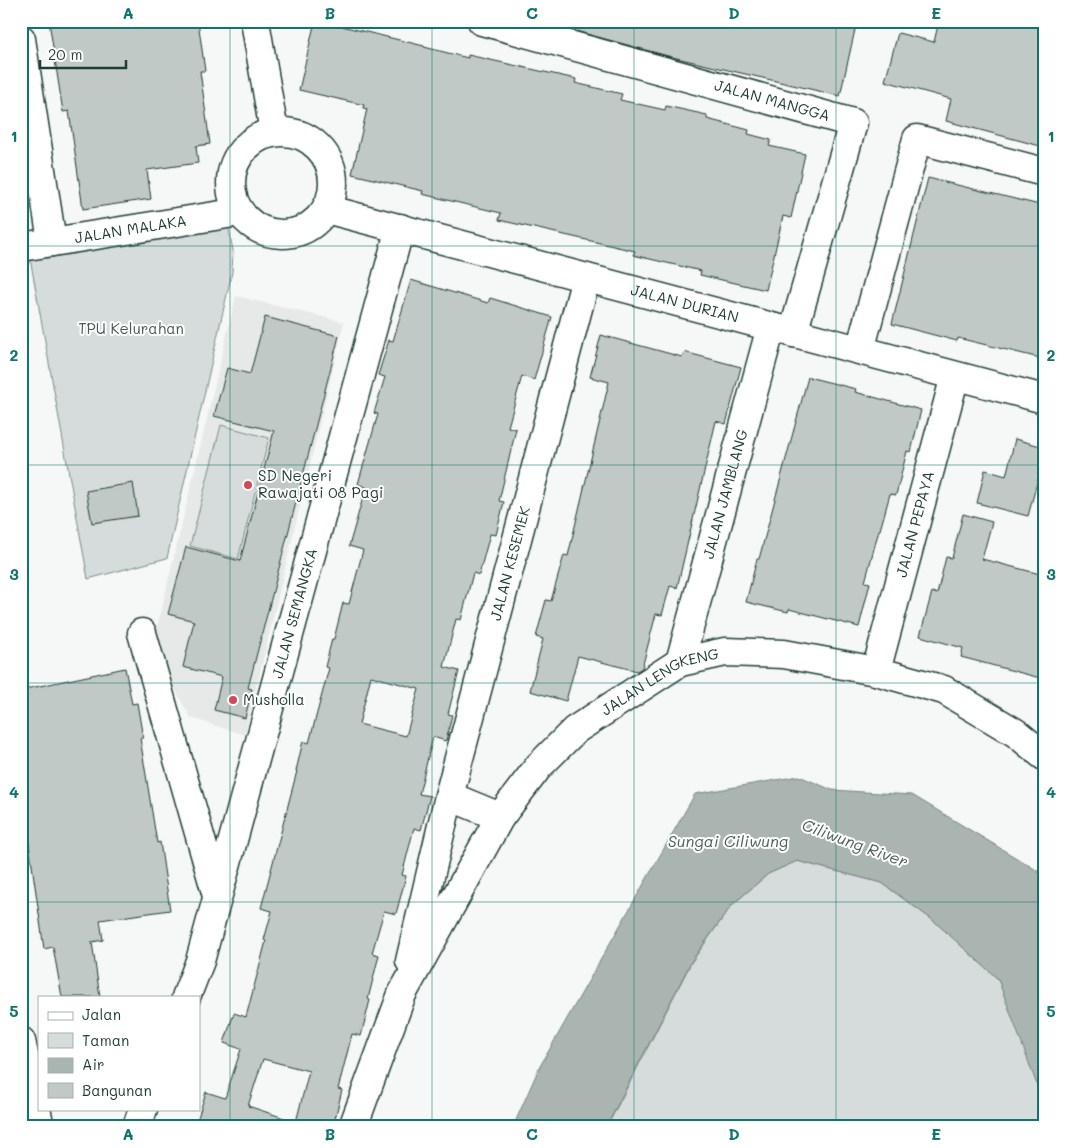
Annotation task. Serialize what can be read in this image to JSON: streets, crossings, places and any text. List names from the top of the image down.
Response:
{
  "streets": {
    "street": [
      "JALAN MANGGA",
      "JALAN MALAKA",
      "JALAN DURIAN",
      "JALAN JAMBLANG",
      "JALAN PEPAYA",
      "JALAN KESEMEK",
      "JALAN SEMANGKA",
      "JALAN LENGKENG"
    ]
  },
  "crossings": [
    ["JALAN MANGGA", "JALAN DURIAN"],
    ["JALAN MANGGA", "JALAN JAMBLANG"],
    ["JALAN MALAKA", "JALAN DURIAN"],
    ["JALAN DURIAN", "JALAN JAMBLANG"],
    ["JALAN DURIAN", "JALAN PEPAYA"],
    ["JALAN DURIAN", "JALAN KESEMEK"],
    ["JALAN DURIAN", "JALAN SEMANGKA"],
    ["JALAN JAMBLANG", "JALAN LENGKENG"],
    ["JALAN PEPAYA", "JALAN LENGKENG"],
    ["JALAN KESEMEK", "JALAN LENGKENG"]
  ],
  "water": ["Sungai Ciliwung", "Ciliwung River"],
  "parks": ["TPU Kelurahan"],
  "places": ["SD Negeri Rawajati 08 Pagi", "Musholla"],
  "legend": [
    "Jalan",
    "Taman",
    "Air",
    "Bangunan"
  ],
  "scale_bar": "20 m",
  "grid": {
    "columns": [
      "A",
      "B",
      "C",
      "D",
      "E"
    ],
    "rows": [
      "1",
      "2",
      "3",
      "4",
      "5"
    ]
  }
}
